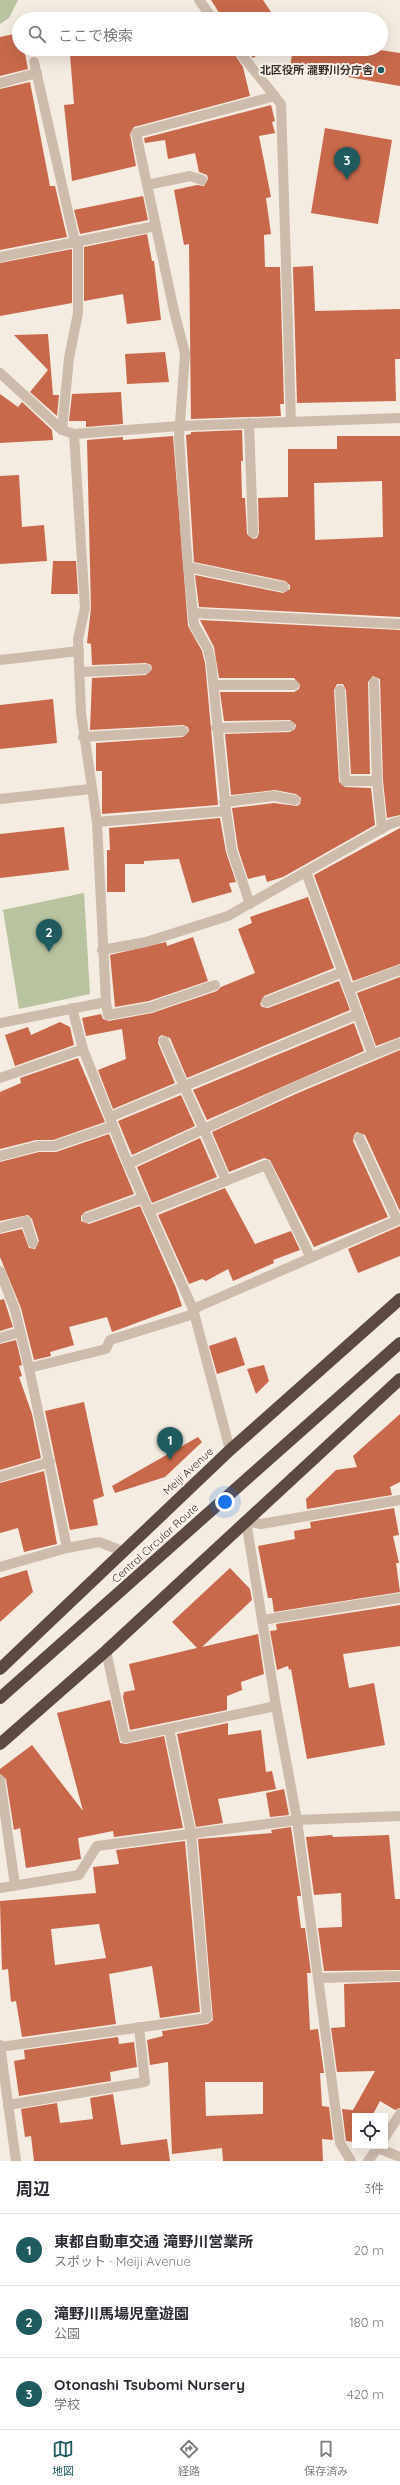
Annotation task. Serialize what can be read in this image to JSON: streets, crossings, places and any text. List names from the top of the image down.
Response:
{
  "streets": {
    "highway": ["Meiji Avenue", "Central Circular Route"]
  },
  "places": ["北区役所 瀧野川分庁舎"],
  "page": {
    "search": "ここで検索",
    "pins": ["3", "2", "1"],
    "heading": ["周辺", "3件"],
    "list": [
      {
        "mark": "1",
        "name": "東都自動車交通 滝野川営業所",
        "note": "スポット · Meiji Avenue",
        "value": "20 m"
      },
      {
        "mark": "2",
        "name": "滝野川馬場児童遊園",
        "note": "公園",
        "value": "180 m"
      },
      {
        "mark": "3",
        "name": "Otonashi Tsubomi Nursery",
        "note": "学校",
        "value": "420 m"
      }
    ],
    "nav": ["地図", "経路", "保存済み"]
  }
}
